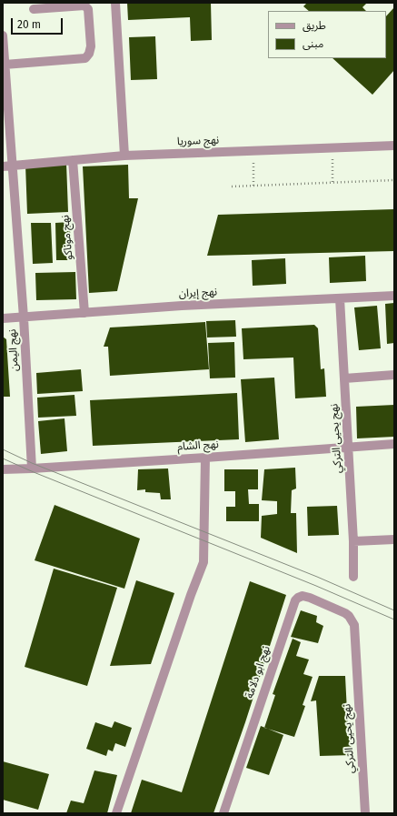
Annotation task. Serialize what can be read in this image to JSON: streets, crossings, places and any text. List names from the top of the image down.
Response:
{
  "streets": {
    "street": [
      "نهج سوريا",
      "نهج موناكو",
      "نهج إيران",
      "نهج اليمن",
      "نهج يحيى التركي",
      "نهج الشام",
      "نهج ابو دلامة"
    ]
  },
  "crossings": [
    ["نهج سوريا", "نهج موناكو"],
    ["نهج سوريا", "نهج اليمن"],
    ["نهج موناكو", "نهج إيران"],
    ["نهج إيران", "نهج اليمن"],
    ["نهج إيران", "نهج يحيى التركي"],
    ["نهج اليمن", "نهج الشام"],
    ["نهج يحيى التركي", "نهج الشام"],
    ["نهج يحيى التركي", "نهج ابو دلامة"]
  ],
  "legend": ["طريق", "مبنى"],
  "scale_bar": "20 m"
}
